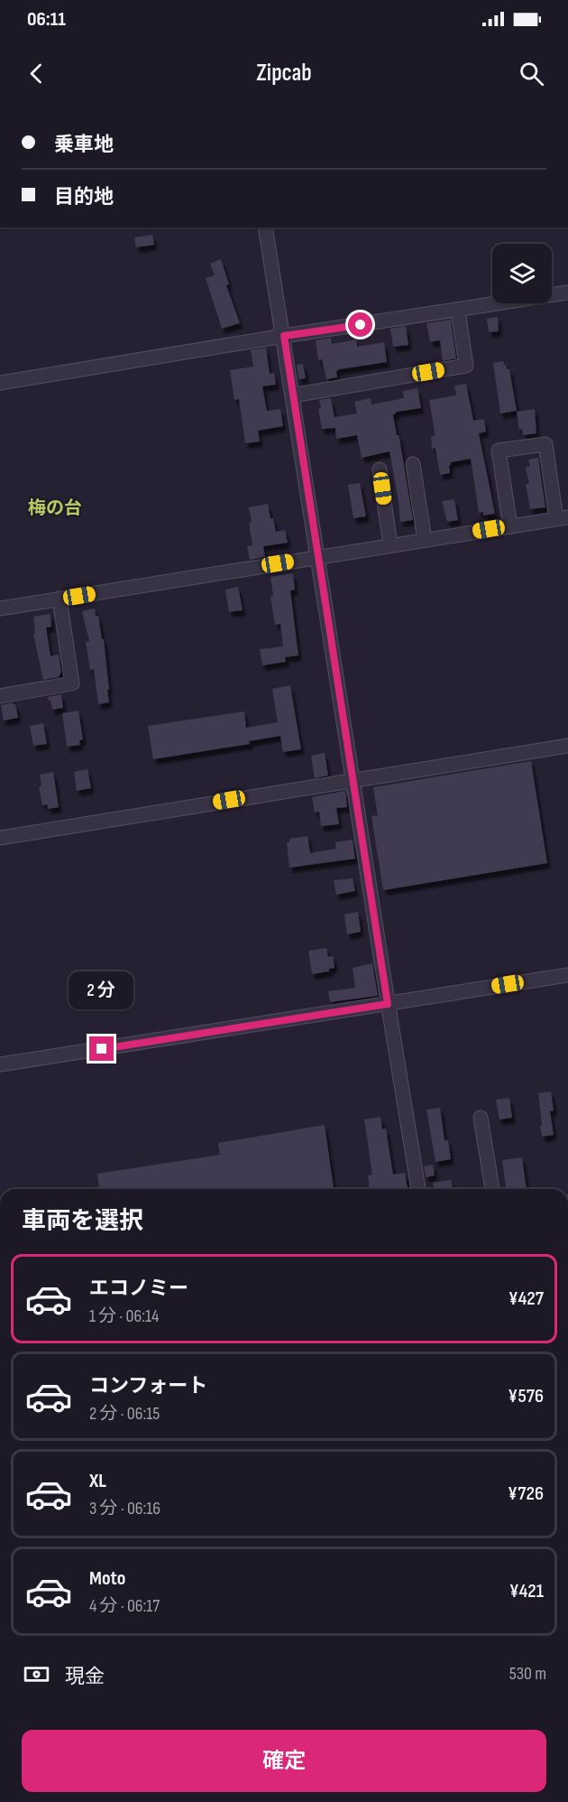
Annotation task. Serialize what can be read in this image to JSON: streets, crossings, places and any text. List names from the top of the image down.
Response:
{
  "districts": ["梅の台"],
  "page": {
    "status": "06:11",
    "header": "Zipcab",
    "banner": ["乗車地", "目的地"],
    "bubble": "2 分",
    "heading": "車両を選択",
    "list": [
      {
        "name": "エコノミー",
        "note": "1 分 · 06:14",
        "value": "¥427"
      },
      {
        "name": "コンフォート",
        "note": "2 分 · 06:15",
        "value": "¥576"
      },
      {
        "name": "XL",
        "note": "3 分 · 06:16",
        "value": "¥726"
      },
      {
        "name": "Moto",
        "note": "4 分 · 06:17",
        "value": "¥421"
      }
    ],
    "pay": ["現金", "530 m"],
    "buttons": "確定"
  }
}
